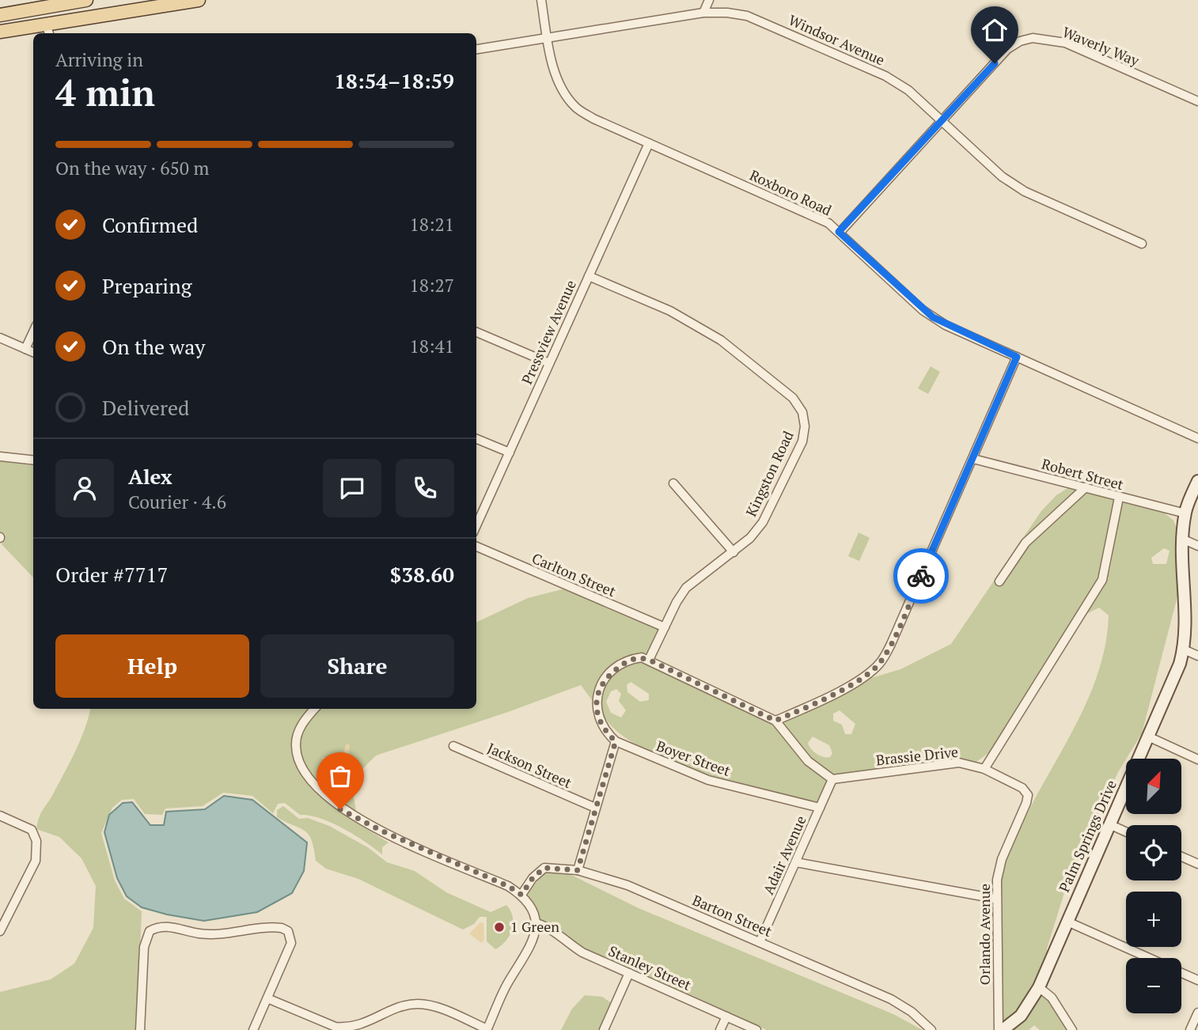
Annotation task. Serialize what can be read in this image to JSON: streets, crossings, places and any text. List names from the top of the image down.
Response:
{
  "streets": {
    "street": [
      "Windsor Avenue",
      "Waverly Way",
      "Roxboro Road",
      "Pressview Avenue",
      "Kingston Road",
      "Robert Street",
      "Carlton Street",
      "Brassie Drive",
      "Boyer Street",
      "Jackson Street",
      "Palm Springs Drive",
      "Adair Avenue",
      "Barton Street",
      "Orlando Avenue",
      "Stanley Street"
    ]
  },
  "crossings": [
    ["Windsor Avenue", "Waverly Way"],
    ["Windsor Avenue", "Roxboro Road"],
    ["Waverly Way", "Roxboro Road"],
    ["Roxboro Road", "Pressview Avenue"],
    ["Pressview Avenue", "Kingston Road"],
    ["Kingston Road", "Carlton Street"],
    ["Robert Street", "Palm Springs Drive"],
    ["Brassie Drive", "Adair Avenue"],
    ["Brassie Drive", "Orlando Avenue"],
    ["Boyer Street", "Adair Avenue"],
    ["Palm Springs Drive", "Orlando Avenue"],
    ["Adair Avenue", "Barton Street"]
  ],
  "places": ["1 Green"],
  "north": "top right",
  "page": {
    "heading": ["4 min", "Arriving in", "18:54–18:59"],
    "panel": [
      "Alex",
      "Courier · 4.6",
      "Order #7717",
      "$38.60"
    ],
    "bar": "On the way · 650 m",
    "list": [
      ["Confirmed", "18:21"],
      ["Preparing", "18:27"],
      ["On the way", "18:41"],
      "Delivered"
    ],
    "buttons": ["Help", "Share"],
    "map_buttons": ["+", "−"]
  }
}
